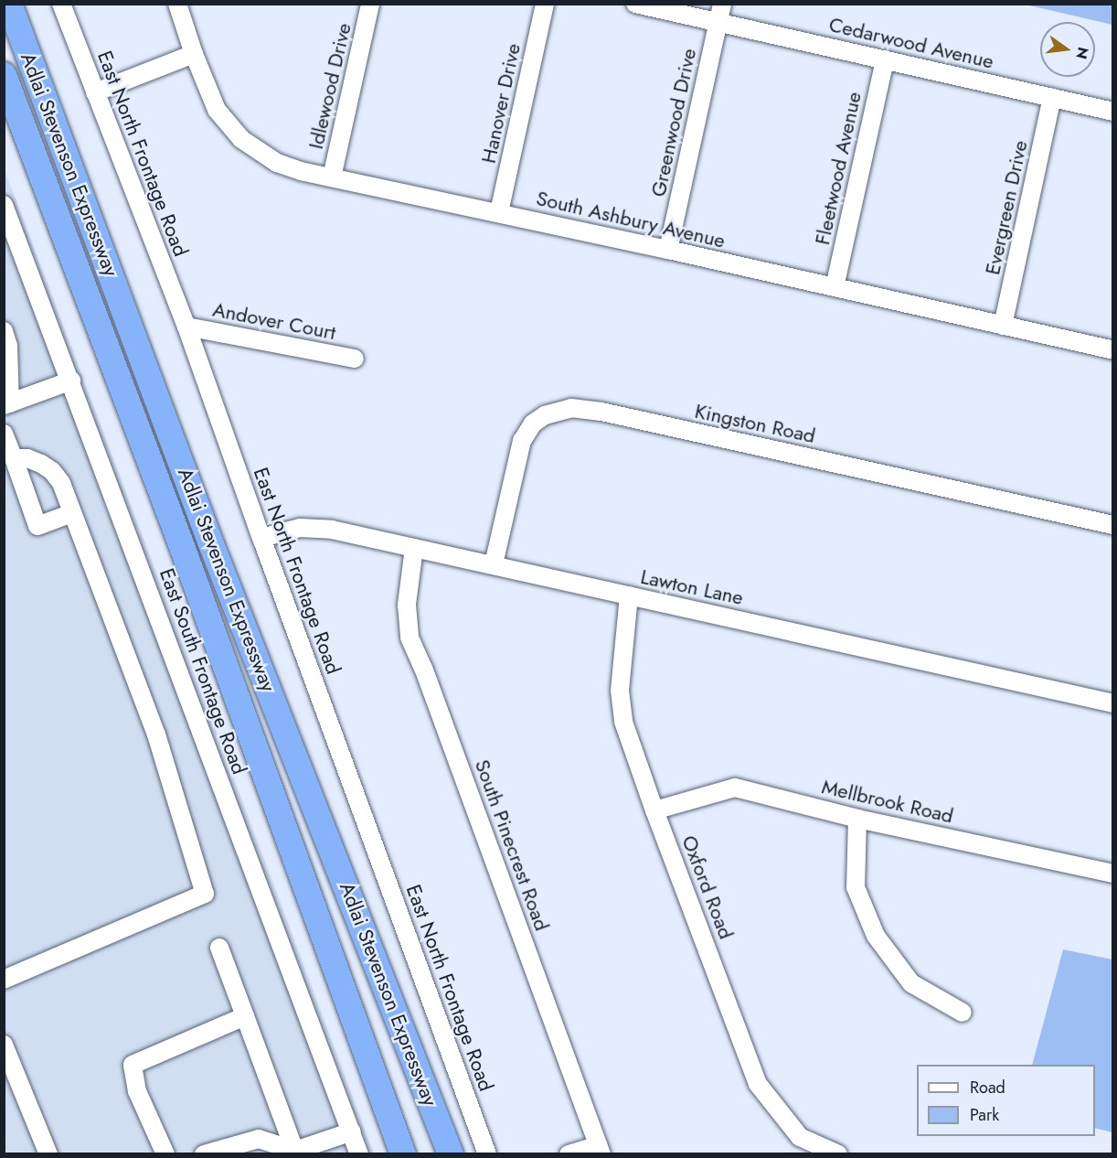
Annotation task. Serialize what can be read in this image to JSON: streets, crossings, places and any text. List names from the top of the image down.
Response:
{
  "streets": {
    "highway": ["Adlai Stevenson Expressway"],
    "street": [
      "Cedarwood Avenue",
      "Idlewood Drive",
      "Hanover Drive",
      "Greenwood Drive",
      "East North Frontage Road",
      "Fleetwood Avenue",
      "Evergreen Drive",
      "South Ashbury Avenue",
      "Andover Court",
      "Kingston Road",
      "Lawton Lane",
      "East South Frontage Road",
      "Mellbrook Road",
      "South Pinecrest Road",
      "Oxford Road"
    ]
  },
  "crossings": [
    ["Cedarwood Avenue", "Greenwood Drive"],
    ["Cedarwood Avenue", "Fleetwood Avenue"],
    ["Cedarwood Avenue", "Evergreen Drive"],
    ["Idlewood Drive", "South Ashbury Avenue"],
    ["Hanover Drive", "South Ashbury Avenue"],
    ["Greenwood Drive", "South Ashbury Avenue"],
    ["East North Frontage Road", "Andover Court"],
    ["East North Frontage Road", "Lawton Lane"],
    ["Fleetwood Avenue", "South Ashbury Avenue"],
    ["Evergreen Drive", "South Ashbury Avenue"],
    ["Kingston Road", "Lawton Lane"],
    ["Lawton Lane", "South Pinecrest Road"],
    ["Lawton Lane", "Oxford Road"],
    ["Mellbrook Road", "Oxford Road"]
  ],
  "legend": ["Road", "Park"],
  "north": "right"
}
